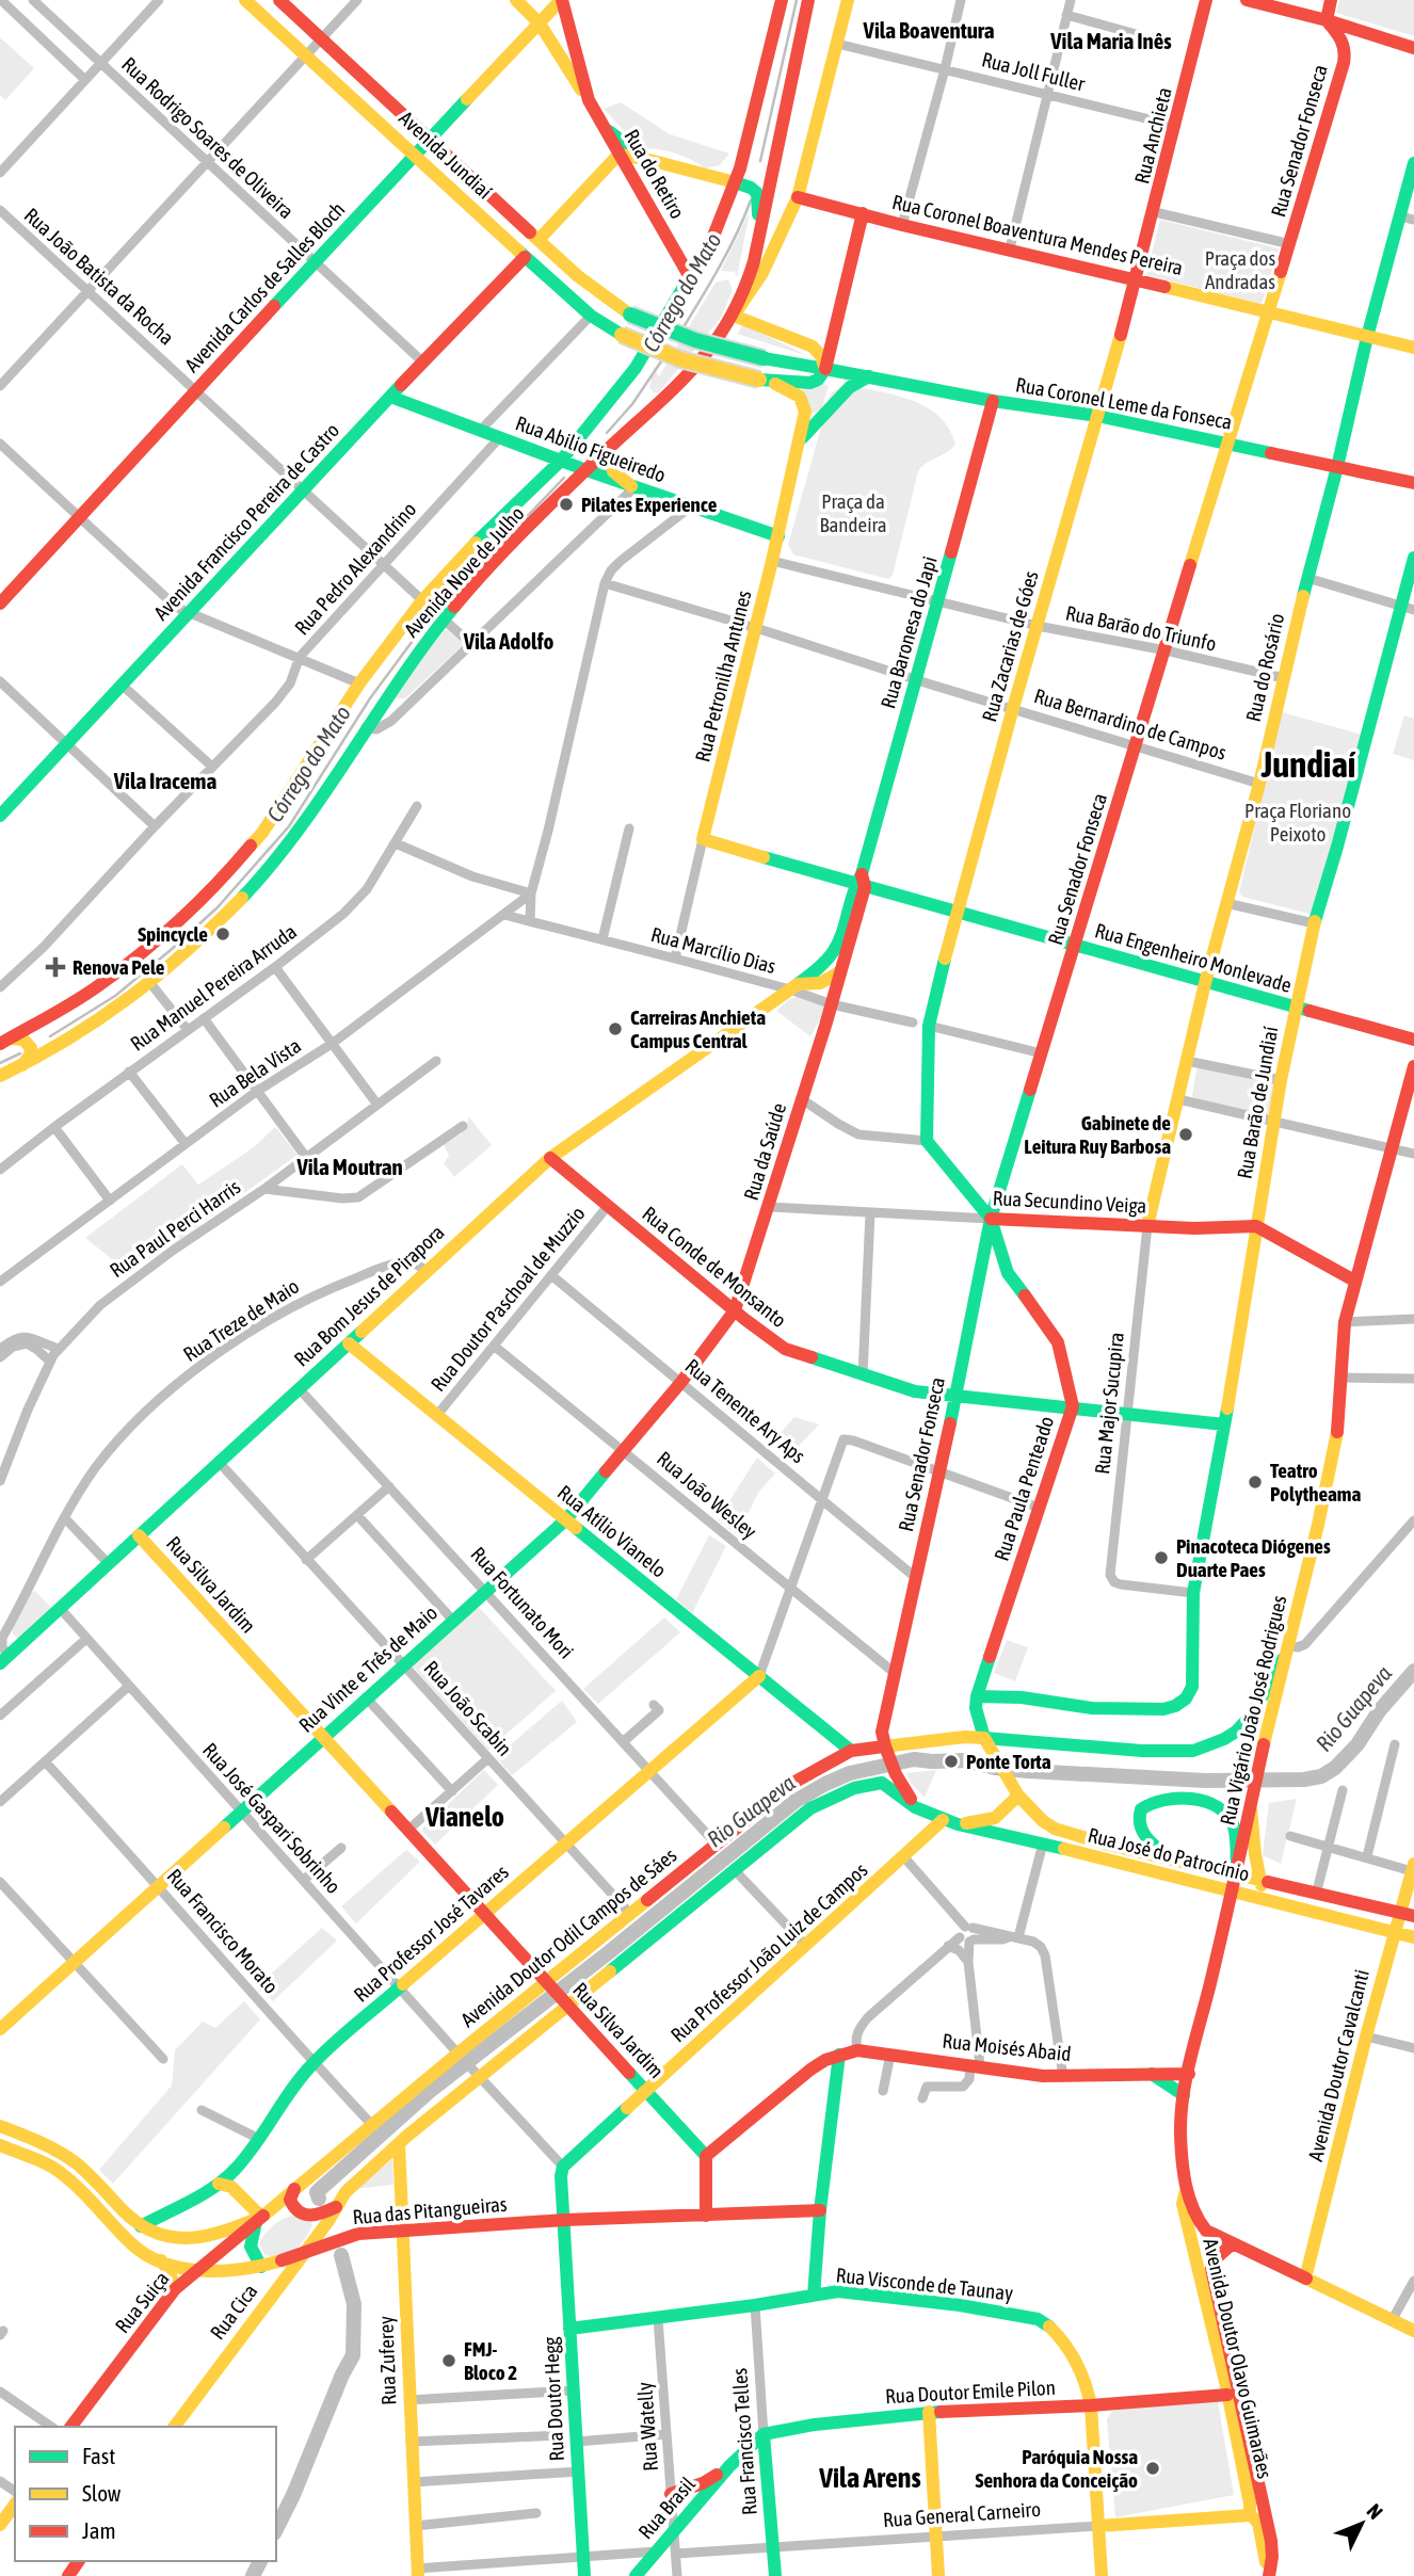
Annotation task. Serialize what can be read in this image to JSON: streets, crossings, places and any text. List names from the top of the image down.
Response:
{
  "streets": {
    "main road": [
      "Rua Anchieta",
      "Rua Senador Fonseca",
      "Avenida Jundiaí",
      "Rua do Retiro",
      "Rua Coronel Boaventura Mendes Pereira",
      "Avenida Carlos de Salles Bloch",
      "Rua Coronel Leme da Fonseca",
      "Rua Abilio Figueiredo",
      "Avenida Francisco Pereira de Castro",
      "Avenida Nove de Julho",
      "Rua Baronesa do Japi",
      "Rua Zacarias de Góes",
      "Rua do Rosário",
      "Rua Petronilha Antunes",
      "Rua Engenheiro Monlevade",
      "Rua Barão de Jundiaí",
      "Rua da Saúde",
      "Rua Secundino Veiga",
      "Rua Conde de Monsanto",
      "Rua Bom Jesus de Pirapora",
      "Rua Paula Penteado",
      "Rua Atílio Vianelo",
      "Rua Silva Jardim",
      "Rua Vinte e Três de Maio",
      "Rua Vigário João José Rodrigues",
      "Rua José do Patrocínio",
      "Rua Professor José Tavares",
      "Avenida Doutor Odil Campos de Sáes",
      "Rua Professor João Luiz de Campos",
      "Rua Moisés Abaid",
      "Avenida Doutor Cavalcanti",
      "Rua das Pitangueiras",
      "Rua Visconde de Taunay",
      "Rua Suiça",
      "Rua Cica",
      "Avenida Doutor Olavo Guimarães",
      "Rua Zuferey",
      "Rua Doutor Emile Pilon",
      "Rua Doutor Hegg",
      "Rua Francisco Telles",
      "Rua Brasil",
      "Rua General Carneiro"
    ],
    "street": [
      "Rua Joll Fuller",
      "Rua Rodrigo Soares de Oliveira",
      "Rua João Batista da Rocha",
      "Rua Pedro Alexandrino",
      "Rua Barão do Triunfo",
      "Rua Bernardino de Campos",
      "Rua Marcílio Dias",
      "Rua Manuel Pereira Arruda",
      "Rua Bela Vista",
      "Rua Paul Perci Harris",
      "Rua Doutor Paschoal de Muzzio",
      "Rua Treze de Maio",
      "Rua Major Sucupira",
      "Rua Tenente Ary Aps",
      "Rua João Wesley",
      "Rua Fortunato Mori",
      "Rua João Scabin",
      "Rua José Gaspari Sobrinho",
      "Rua Francisco Morato",
      "Rua Watelly"
    ]
  },
  "crossings": [
    ["Rua Joll Fuller", "Rua Anchieta"],
    ["Rua Anchieta", "Rua Coronel Boaventura Mendes Pereira"],
    ["Rua Anchieta", "Rua Zacarias de Góes"],
    ["Rua Rodrigo Soares de Oliveira", "Avenida Carlos de Salles Bloch"],
    ["Rua Rodrigo Soares de Oliveira", "Avenida Francisco Pereira de Castro"],
    ["Rua Senador Fonseca", "Rua Coronel Boaventura Mendes Pereira"],
    ["Rua Senador Fonseca", "Rua Coronel Leme da Fonseca"],
    ["Rua Senador Fonseca", "Rua Barão do Triunfo"],
    ["Rua Senador Fonseca", "Rua Bernardino de Campos"],
    ["Rua Senador Fonseca", "Rua Marcílio Dias"],
    ["Rua Senador Fonseca", "Rua Engenheiro Monlevade"],
    ["Rua Senador Fonseca", "Rua Secundino Veiga"],
    ["Rua Senador Fonseca", "Rua Conde de Monsanto"],
    ["Rua Senador Fonseca", "Rua Tenente Ary Aps"],
    ["Rua Senador Fonseca", "Rua Paula Penteado"],
    ["Rua Senador Fonseca", "Rua João Wesley"],
    ["Rua Senador Fonseca", "Avenida Doutor Odil Campos de Sáes"],
    ["Avenida Jundiaí", "Avenida Carlos de Salles Bloch"],
    ["Avenida Jundiaí", "Rua Coronel Leme da Fonseca"],
    ["Avenida Jundiaí", "Avenida Francisco Pereira de Castro"],
    ["Avenida Jundiaí", "Rua Petronilha Antunes"],
    ["Rua do Retiro", "Avenida Carlos de Salles Bloch"],
    ["Rua do Retiro", "Avenida Nove de Julho"],
    ["Rua Coronel Boaventura Mendes Pereira", "Rua Zacarias de Góes"],
    ["Rua Coronel Boaventura Mendes Pereira", "Rua do Rosário"],
    ["Rua João Batista da Rocha", "Avenida Carlos de Salles Bloch"],
    ["Rua João Batista da Rocha", "Avenida Francisco Pereira de Castro"],
    ["Rua João Batista da Rocha", "Rua Pedro Alexandrino"],
    ["Rua João Batista da Rocha", "Avenida Nove de Julho"],
    ["Rua Coronel Leme da Fonseca", "Rua Baronesa do Japi"],
    ["Rua Coronel Leme da Fonseca", "Rua Zacarias de Góes"],
    ["Rua Coronel Leme da Fonseca", "Rua do Rosário"],
    ["Rua Abilio Figueiredo", "Avenida Francisco Pereira de Castro"],
    ["Rua Abilio Figueiredo", "Rua Pedro Alexandrino"],
    ["Rua Abilio Figueiredo", "Avenida Nove de Julho"],
    ["Rua Abilio Figueiredo", "Rua Petronilha Antunes"],
    ["Rua Barão do Triunfo", "Rua Baronesa do Japi"],
    ["Rua Barão do Triunfo", "Rua Zacarias de Góes"],
    ["Rua Barão do Triunfo", "Rua do Rosário"],
    ["Rua Barão do Triunfo", "Rua Petronilha Antunes"],
    ["Rua Baronesa do Japi", "Rua Bernardino de Campos"],
    ["Rua Baronesa do Japi", "Rua Marcílio Dias"],
    ["Rua Baronesa do Japi", "Rua Engenheiro Monlevade"],
    ["Rua Baronesa do Japi", "Rua da Saúde"],
    ["Rua Baronesa do Japi", "Rua Bom Jesus de Pirapora"],
    ["Rua Zacarias de Góes", "Rua Bernardino de Campos"],
    ["Rua Zacarias de Góes", "Rua Marcílio Dias"],
    ["Rua Zacarias de Góes", "Rua Engenheiro Monlevade"],
    ["Rua do Rosário", "Rua Bernardino de Campos"],
    ["Rua do Rosário", "Rua Engenheiro Monlevade"],
    ["Rua do Rosário", "Rua Secundino Veiga"],
    ["Rua do Rosário", "Rua Major Sucupira"],
    ["Rua Petronilha Antunes", "Rua Bernardino de Campos"],
    ["Rua Petronilha Antunes", "Rua Marcílio Dias"],
    ["Rua Petronilha Antunes", "Rua Engenheiro Monlevade"],
    ["Rua Marcílio Dias", "Rua Bela Vista"],
    ["Rua Marcílio Dias", "Rua da Saúde"],
    ["Rua Marcílio Dias", "Rua Bom Jesus de Pirapora"],
    ["Rua Engenheiro Monlevade", "Rua Barão de Jundiaí"],
    ["Rua Barão de Jundiaí", "Rua Secundino Veiga"],
    ["Rua Barão de Jundiaí", "Rua Conde de Monsanto"],
    ["Rua Barão de Jundiaí", "Rua Major Sucupira"],
    ["Rua Barão de Jundiaí", "Rua Paula Penteado"],
    ["Rua da Saúde", "Rua Secundino Veiga"],
    ["Rua da Saúde", "Rua Conde de Monsanto"],
    ["Rua da Saúde", "Rua Vinte e Três de Maio"],
    ["Rua Secundino Veiga", "Rua Major Sucupira"],
    ["Rua Secundino Veiga", "Rua Paula Penteado"],
    ["Rua Conde de Monsanto", "Rua Bom Jesus de Pirapora"],
    ["Rua Conde de Monsanto", "Rua Doutor Paschoal de Muzzio"],
    ["Rua Conde de Monsanto", "Rua Major Sucupira"],
    ["Rua Conde de Monsanto", "Rua Paula Penteado"],
    ["Rua Conde de Monsanto", "Rua Vinte e Três de Maio"],
    ["Rua Bom Jesus de Pirapora", "Rua Treze de Maio"],
    ["Rua Bom Jesus de Pirapora", "Rua Atílio Vianelo"],
    ["Rua Bom Jesus de Pirapora", "Rua Silva Jardim"],
    ["Rua Bom Jesus de Pirapora", "Rua Fortunato Mori"],
    ["Rua Bom Jesus de Pirapora", "Rua João Scabin"],
    ["Rua Bom Jesus de Pirapora", "Rua José Gaspari Sobrinho"],
    ["Rua Doutor Paschoal de Muzzio", "Rua Tenente Ary Aps"],
    ["Rua Doutor Paschoal de Muzzio", "Rua João Wesley"],
    ["Rua Doutor Paschoal de Muzzio", "Rua Atílio Vianelo"],
    ["Rua Tenente Ary Aps", "Rua Vinte e Três de Maio"],
    ["Rua Paula Penteado", "Rua José do Patrocínio"],
    ["Rua Paula Penteado", "Avenida Doutor Odil Campos de Sáes"],
    ["Rua João Wesley", "Rua Vinte e Três de Maio"],
    ["Rua Atílio Vianelo", "Rua Vinte e Três de Maio"],
    ["Rua Atílio Vianelo", "Rua Professor José Tavares"],
    ["Rua Atílio Vianelo", "Avenida Doutor Odil Campos de Sáes"],
    ["Rua Silva Jardim", "Rua Vinte e Três de Maio"],
    ["Rua Silva Jardim", "Rua Professor José Tavares"],
    ["Rua Silva Jardim", "Avenida Doutor Odil Campos de Sáes"],
    ["Rua Silva Jardim", "Rua Professor João Luiz de Campos"],
    ["Rua Fortunato Mori", "Rua Vinte e Três de Maio"],
    ["Rua Fortunato Mori", "Rua Professor José Tavares"],
    ["Rua Fortunato Mori", "Avenida Doutor Odil Campos de Sáes"],
    ["Rua Vinte e Três de Maio", "Rua João Scabin"],
    ["Rua Vinte e Três de Maio", "Rua José Gaspari Sobrinho"],
    ["Rua Vinte e Três de Maio", "Rua Francisco Morato"],
    ["Rua João Scabin", "Rua Professor José Tavares"],
    ["Rua João Scabin", "Avenida Doutor Odil Campos de Sáes"],
    ["Rua Vigário João José Rodrigues", "Rua José do Patrocínio"],
    ["Rua Vigário João José Rodrigues", "Avenida Doutor Odil Campos de Sáes"],
    ["Rua Vigário João José Rodrigues", "Rua Moisés Abaid"],
    ["Rua Vigário João José Rodrigues", "Avenida Doutor Olavo Guimarães"],
    ["Rua José Gaspari Sobrinho", "Rua Professor José Tavares"],
    ["Rua José Gaspari Sobrinho", "Avenida Doutor Odil Campos de Sáes"],
    ["Rua José do Patrocínio", "Avenida Doutor Odil Campos de Sáes"],
    ["Rua José do Patrocínio", "Rua Professor João Luiz de Campos"],
    ["Rua José do Patrocínio", "Avenida Doutor Cavalcanti"],
    ["Rua Francisco Morato", "Rua Professor José Tavares"],
    ["Rua Francisco Morato", "Avenida Doutor Odil Campos de Sáes"],
    ["Avenida Doutor Odil Campos de Sáes", "Rua Suiça"],
    ["Avenida Doutor Odil Campos de Sáes", "Rua Cica"],
    ["Avenida Doutor Odil Campos de Sáes", "Rua Zuferey"],
    ["Rua das Pitangueiras", "Rua Suiça"],
    ["Rua das Pitangueiras", "Rua Cica"],
    ["Rua das Pitangueiras", "Rua Zuferey"],
    ["Rua das Pitangueiras", "Rua Doutor Hegg"],
    ["Rua Visconde de Taunay", "Rua Doutor Emile Pilon"],
    ["Rua Visconde de Taunay", "Rua Doutor Hegg"],
    ["Rua Visconde de Taunay", "Rua Watelly"],
    ["Rua Visconde de Taunay", "Rua Francisco Telles"],
    ["Rua Visconde de Taunay", "Rua General Carneiro"],
    ["Avenida Doutor Olavo Guimarães", "Rua Doutor Emile Pilon"],
    ["Avenida Doutor Olavo Guimarães", "Rua General Carneiro"],
    ["Rua Doutor Emile Pilon", "Rua Francisco Telles"],
    ["Rua Watelly", "Rua Brasil"],
    ["Rua Watelly", "Rua General Carneiro"],
    ["Rua Francisco Telles", "Rua General Carneiro"]
  ],
  "districts": [
    "Vila Boaventura",
    "Vila Maria Inês",
    "Vila Adolfo",
    "Jundiaí",
    "Vila Iracema",
    "Vila Moutran",
    "Vianelo",
    "Vila Arens"
  ],
  "water": ["Córrego do Mato", "Rio Guapeva"],
  "parks": ["Praça dos Andradas", "Praça da Bandeira", "Praça Floriano Peixoto"],
  "places": {
    "other": [
      "Pilates Experience",
      "Spincycle",
      "Carreiras Anchieta Campus Central",
      "Gabinete de Leitura Ruy Barbosa",
      "Teatro Polytheama",
      "Pinacoteca Diógenes Duarte Paes",
      "Ponte Torta",
      "FMJ- Bloco 2",
      "Paróquia Nossa Senhora da Conceição"
    ],
    "health": ["Renova Pele"]
  },
  "legend": ["Fast", "Slow", "Jam"],
  "north": "top right"
}
